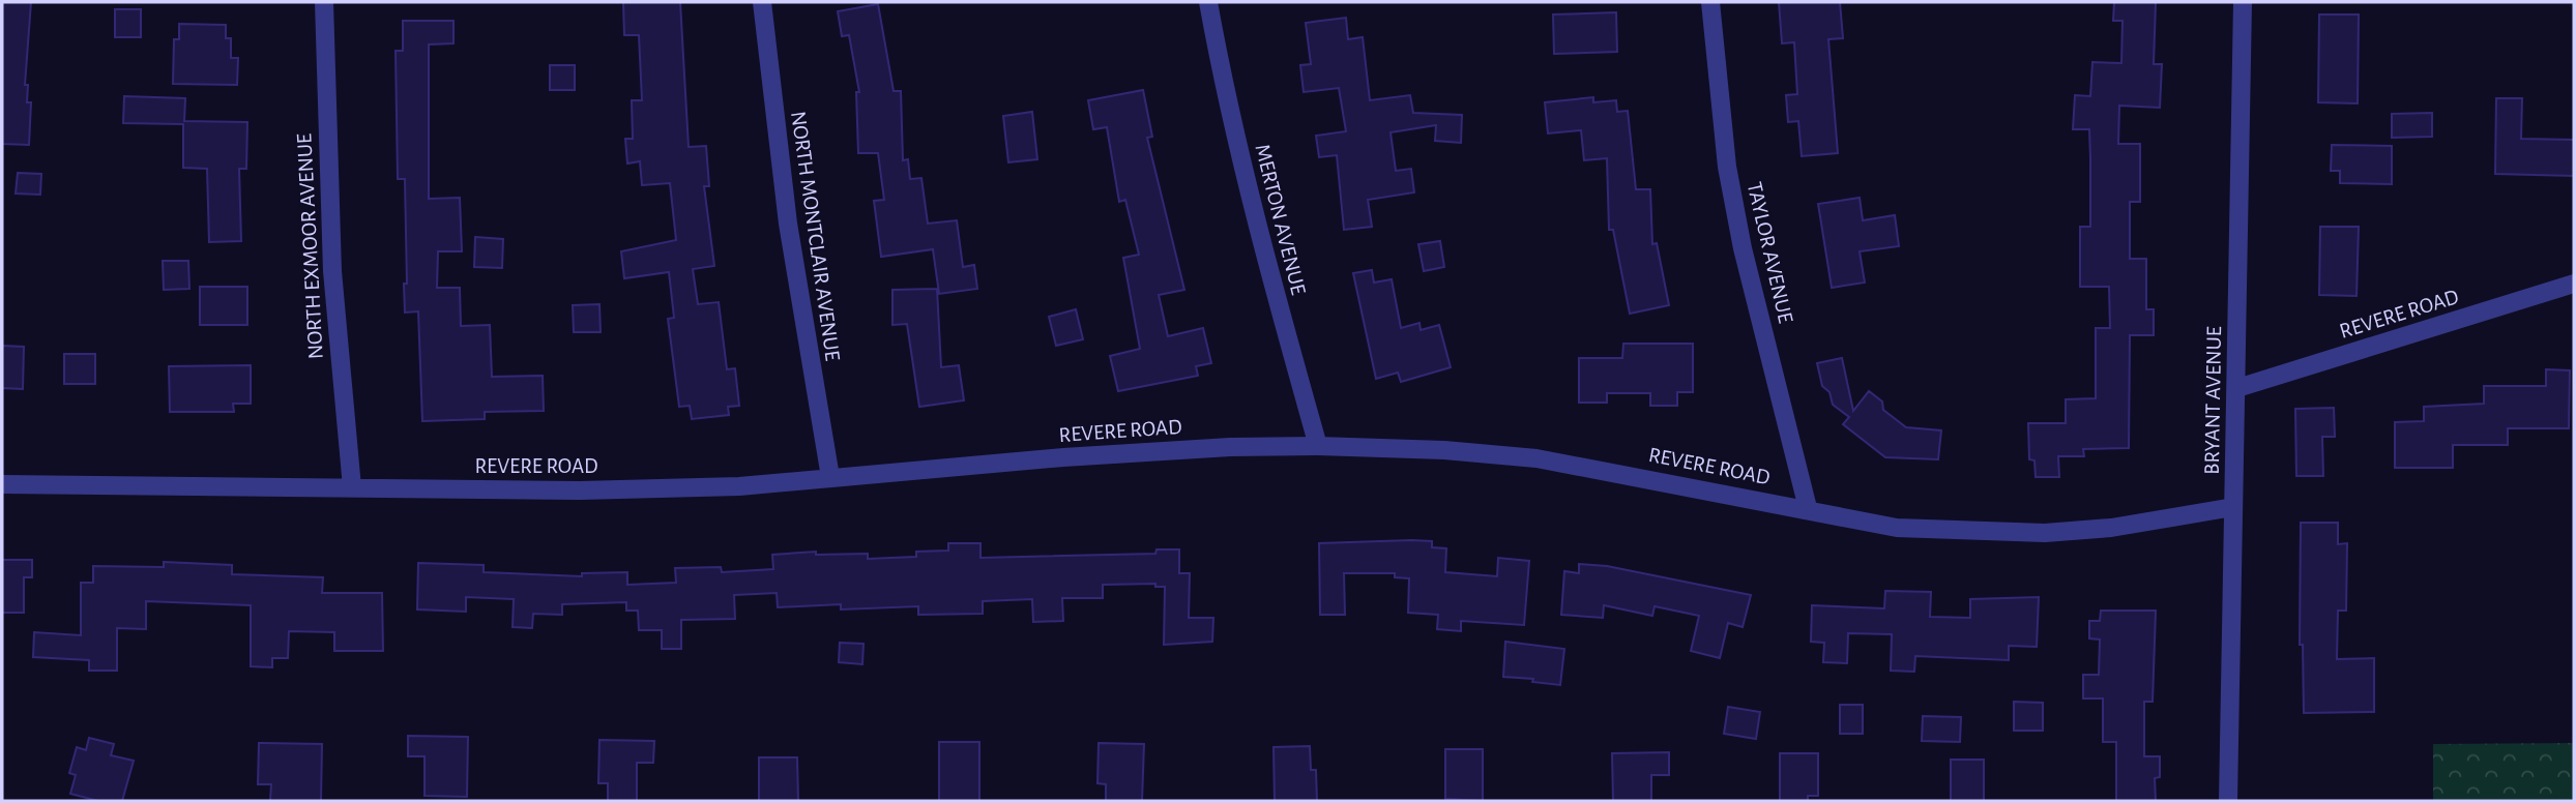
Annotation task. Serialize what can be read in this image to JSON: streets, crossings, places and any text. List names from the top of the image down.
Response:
{
  "streets": {
    "street": [
      "MERTON AVENUE",
      "NORTH MONTCLAIR AVENUE",
      "NORTH EXMOOR AVENUE",
      "TAYLOR AVENUE",
      "REVERE ROAD",
      "BRYANT AVENUE"
    ]
  },
  "crossings": [
    ["MERTON AVENUE", "REVERE ROAD"],
    ["NORTH MONTCLAIR AVENUE", "REVERE ROAD"],
    ["NORTH EXMOOR AVENUE", "REVERE ROAD"],
    ["TAYLOR AVENUE", "REVERE ROAD"],
    ["REVERE ROAD", "BRYANT AVENUE"]
  ]
}
